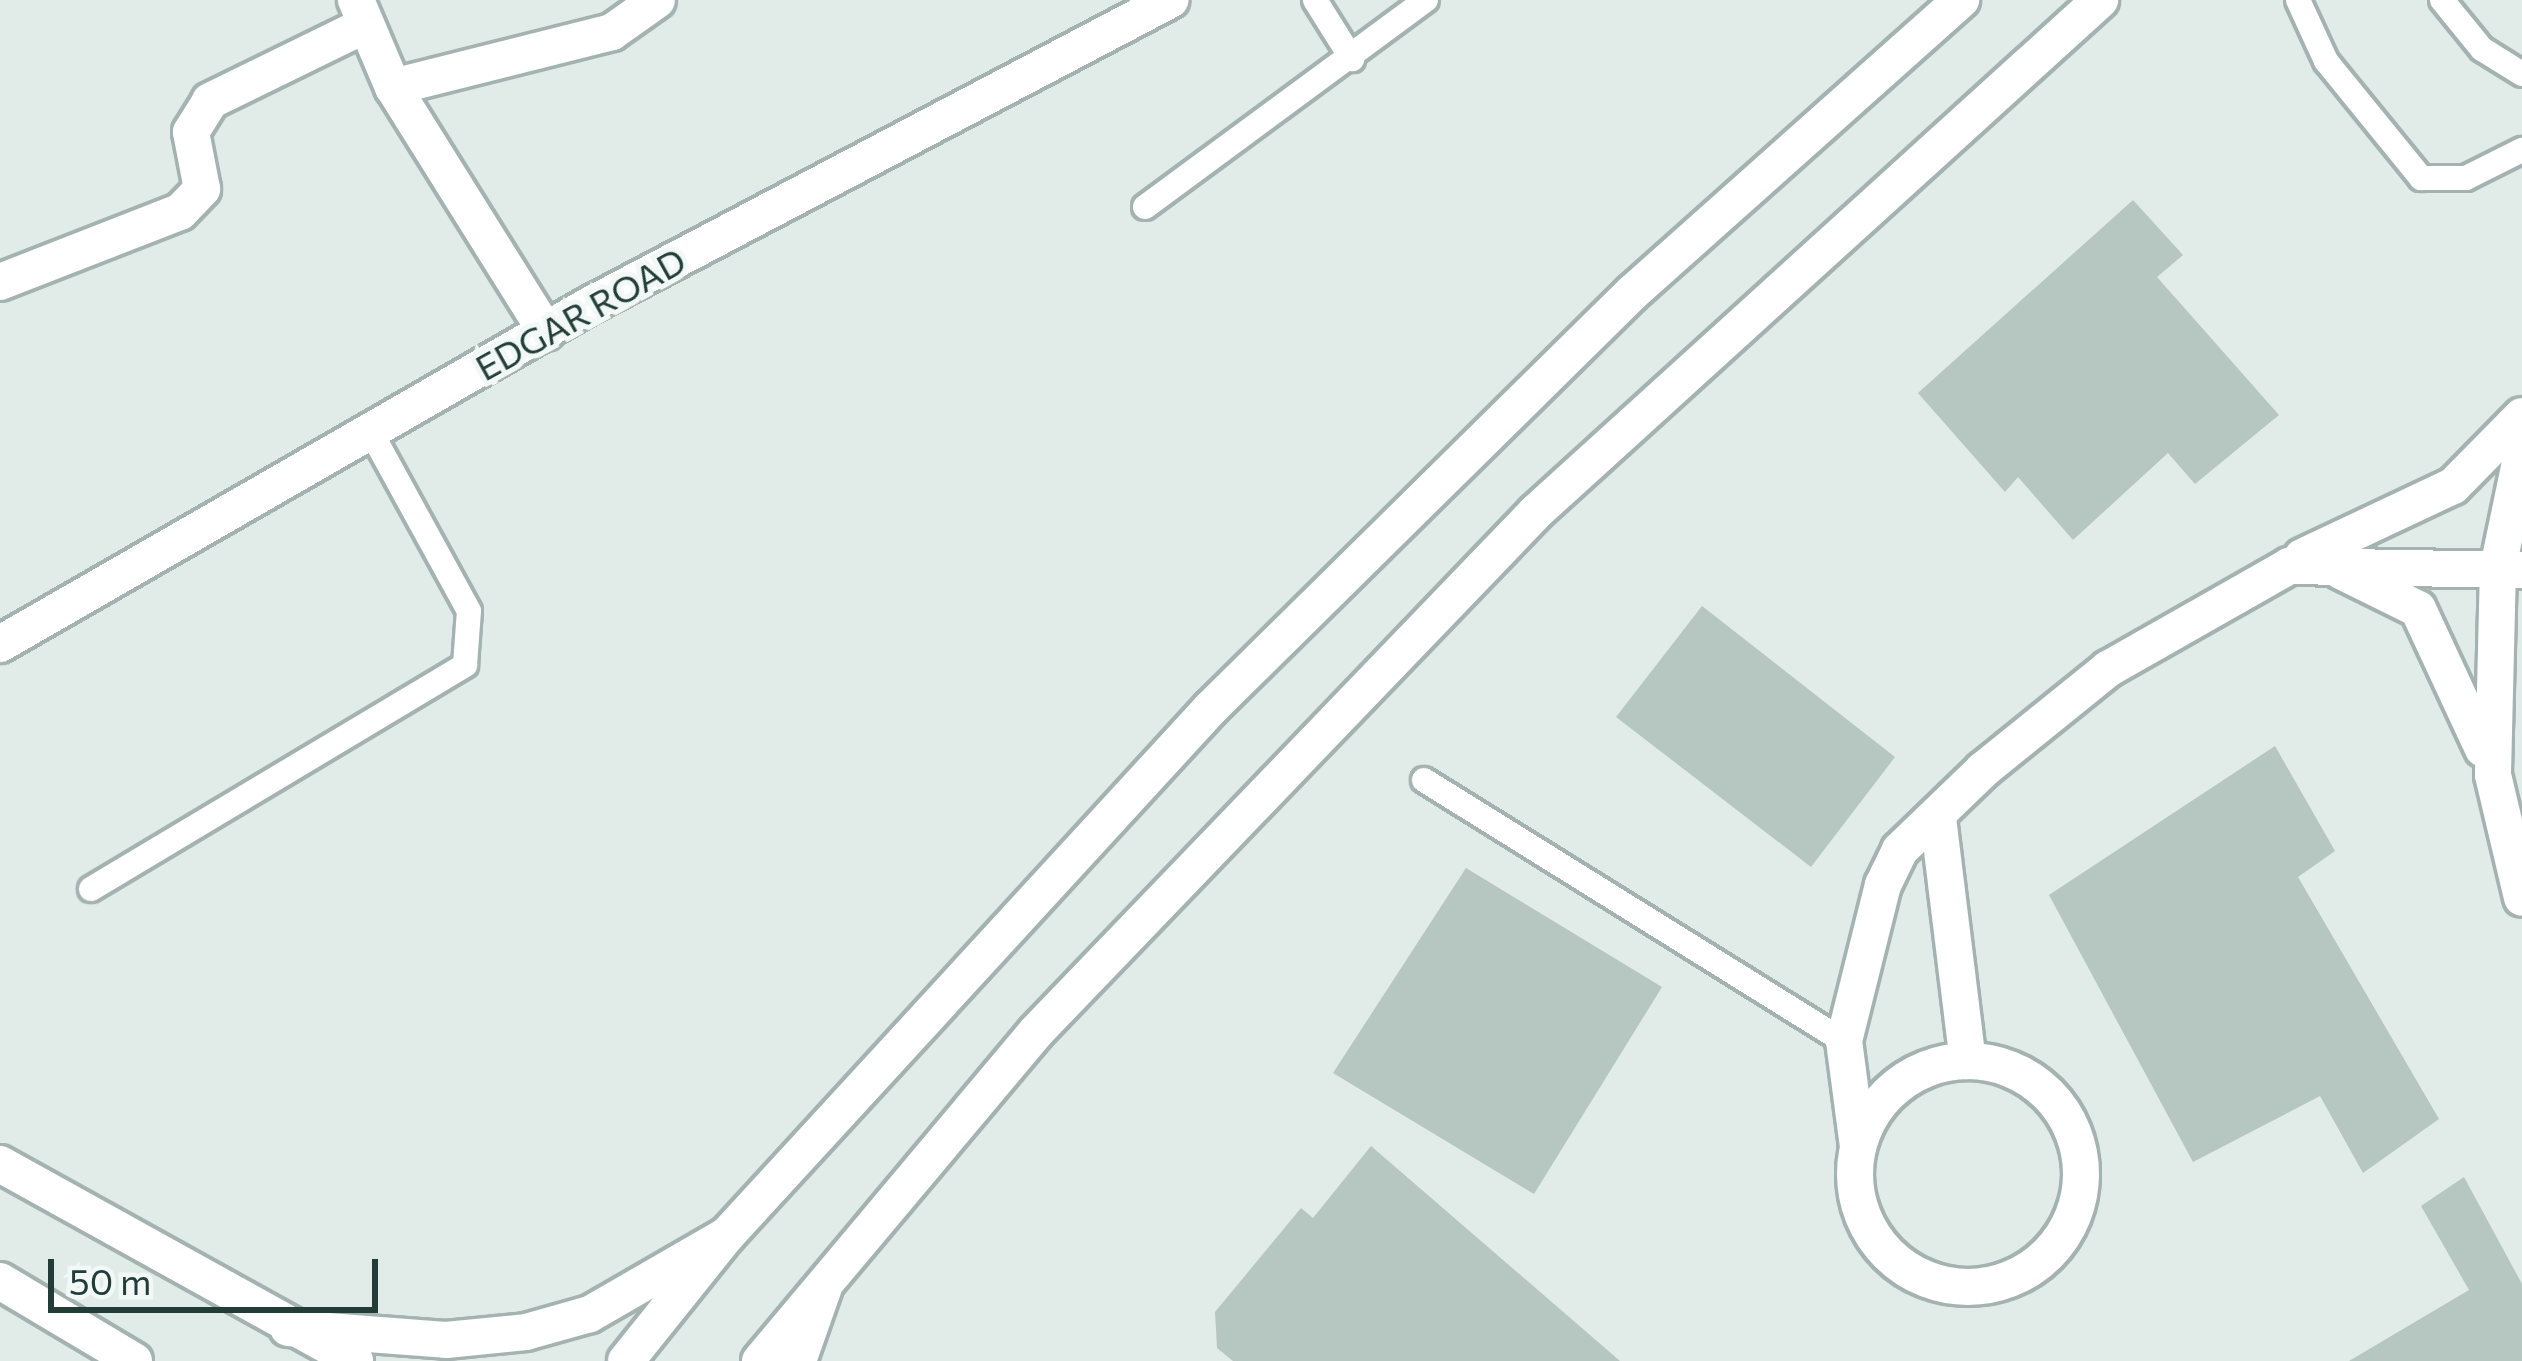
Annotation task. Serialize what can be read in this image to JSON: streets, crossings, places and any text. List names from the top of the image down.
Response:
{
  "streets": {
    "street": ["EDGAR ROAD"]
  },
  "scale_bar": "50 m"
}
